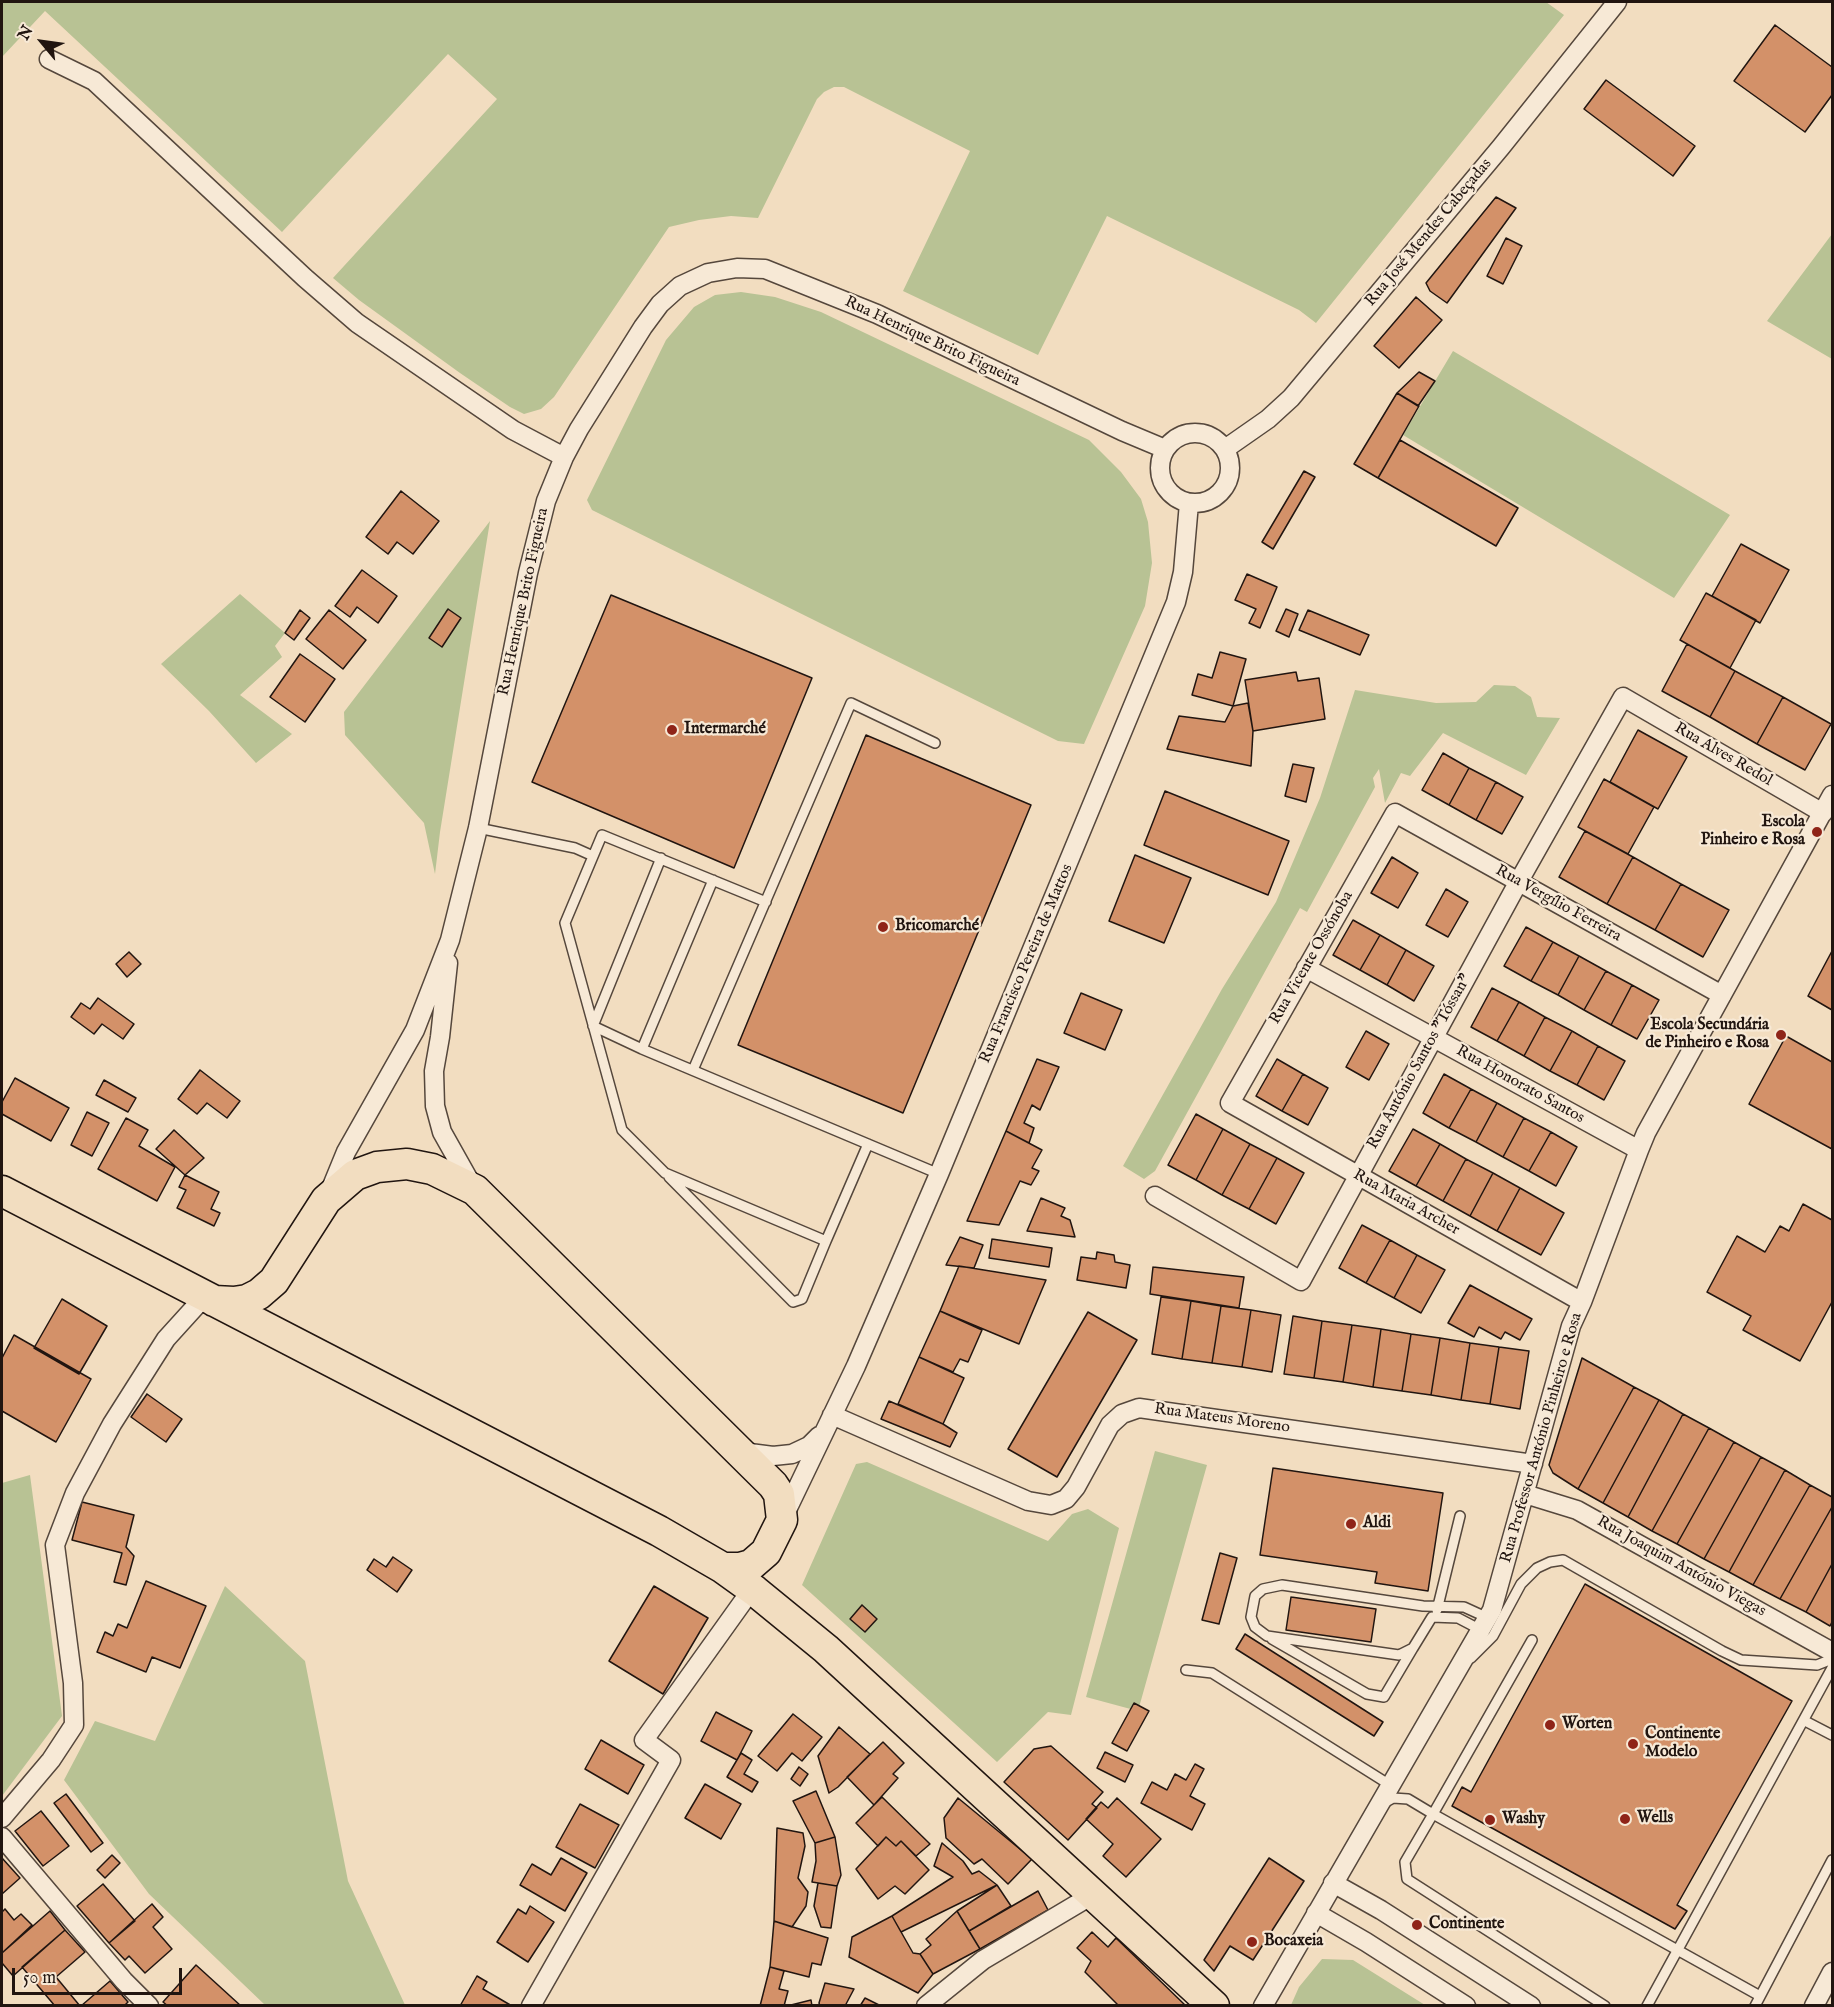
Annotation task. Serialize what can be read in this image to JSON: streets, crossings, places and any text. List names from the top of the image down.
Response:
{
  "streets": {
    "street": [
      "Rua José Mendes Cabeçadas",
      "Rua Henrique Brito Figueira",
      "Rua Alves Redol",
      "Rua Vergílio Ferreira",
      "Rua Vicente Ossónoba",
      "Rua Francisco Pereira de Mattos",
      "Rua António Santos \"Tóssan\"",
      "Rua Honorato Santos",
      "Rua Maria Archer",
      "Rua Mateus Moreno",
      "Rua Professor António Pinheiro e Rosa",
      "Rua Joaquim António Viegas"
    ]
  },
  "crossings": [
    ["Rua José Mendes Cabeçadas", "Rua Henrique Brito Figueira"],
    ["Rua José Mendes Cabeçadas", "Rua Francisco Pereira de Mattos"],
    ["Rua Henrique Brito Figueira", "Rua Francisco Pereira de Mattos"],
    ["Rua Alves Redol", "Rua António Santos \"Tóssan\""],
    ["Rua Alves Redol", "Rua Professor António Pinheiro e Rosa"],
    ["Rua Vergílio Ferreira", "Rua Vicente Ossónoba"],
    ["Rua Vergílio Ferreira", "Rua António Santos \"Tóssan\""],
    ["Rua Vergílio Ferreira", "Rua Professor António Pinheiro e Rosa"],
    ["Rua Vicente Ossónoba", "Rua Honorato Santos"],
    ["Rua Vicente Ossónoba", "Rua Maria Archer"],
    ["Rua Francisco Pereira de Mattos", "Rua Mateus Moreno"],
    ["Rua António Santos \"Tóssan\"", "Rua Honorato Santos"],
    ["Rua António Santos \"Tóssan\"", "Rua Maria Archer"],
    ["Rua Honorato Santos", "Rua Professor António Pinheiro e Rosa"],
    ["Rua Maria Archer", "Rua Professor António Pinheiro e Rosa"],
    ["Rua Mateus Moreno", "Rua Professor António Pinheiro e Rosa"],
    ["Rua Professor António Pinheiro e Rosa", "Rua Joaquim António Viegas"]
  ],
  "places": [
    "Intermarché",
    "Escola Pinheiro e Rosa",
    "Bricomarché",
    "Escola Secundária de Pinheiro e Rosa",
    "Aldi",
    "Worten",
    "Continente Modelo",
    "Wells",
    "Washy",
    "Continente",
    "Bocaxeia"
  ],
  "scale_bar": "50 m",
  "north": "top left"
}
